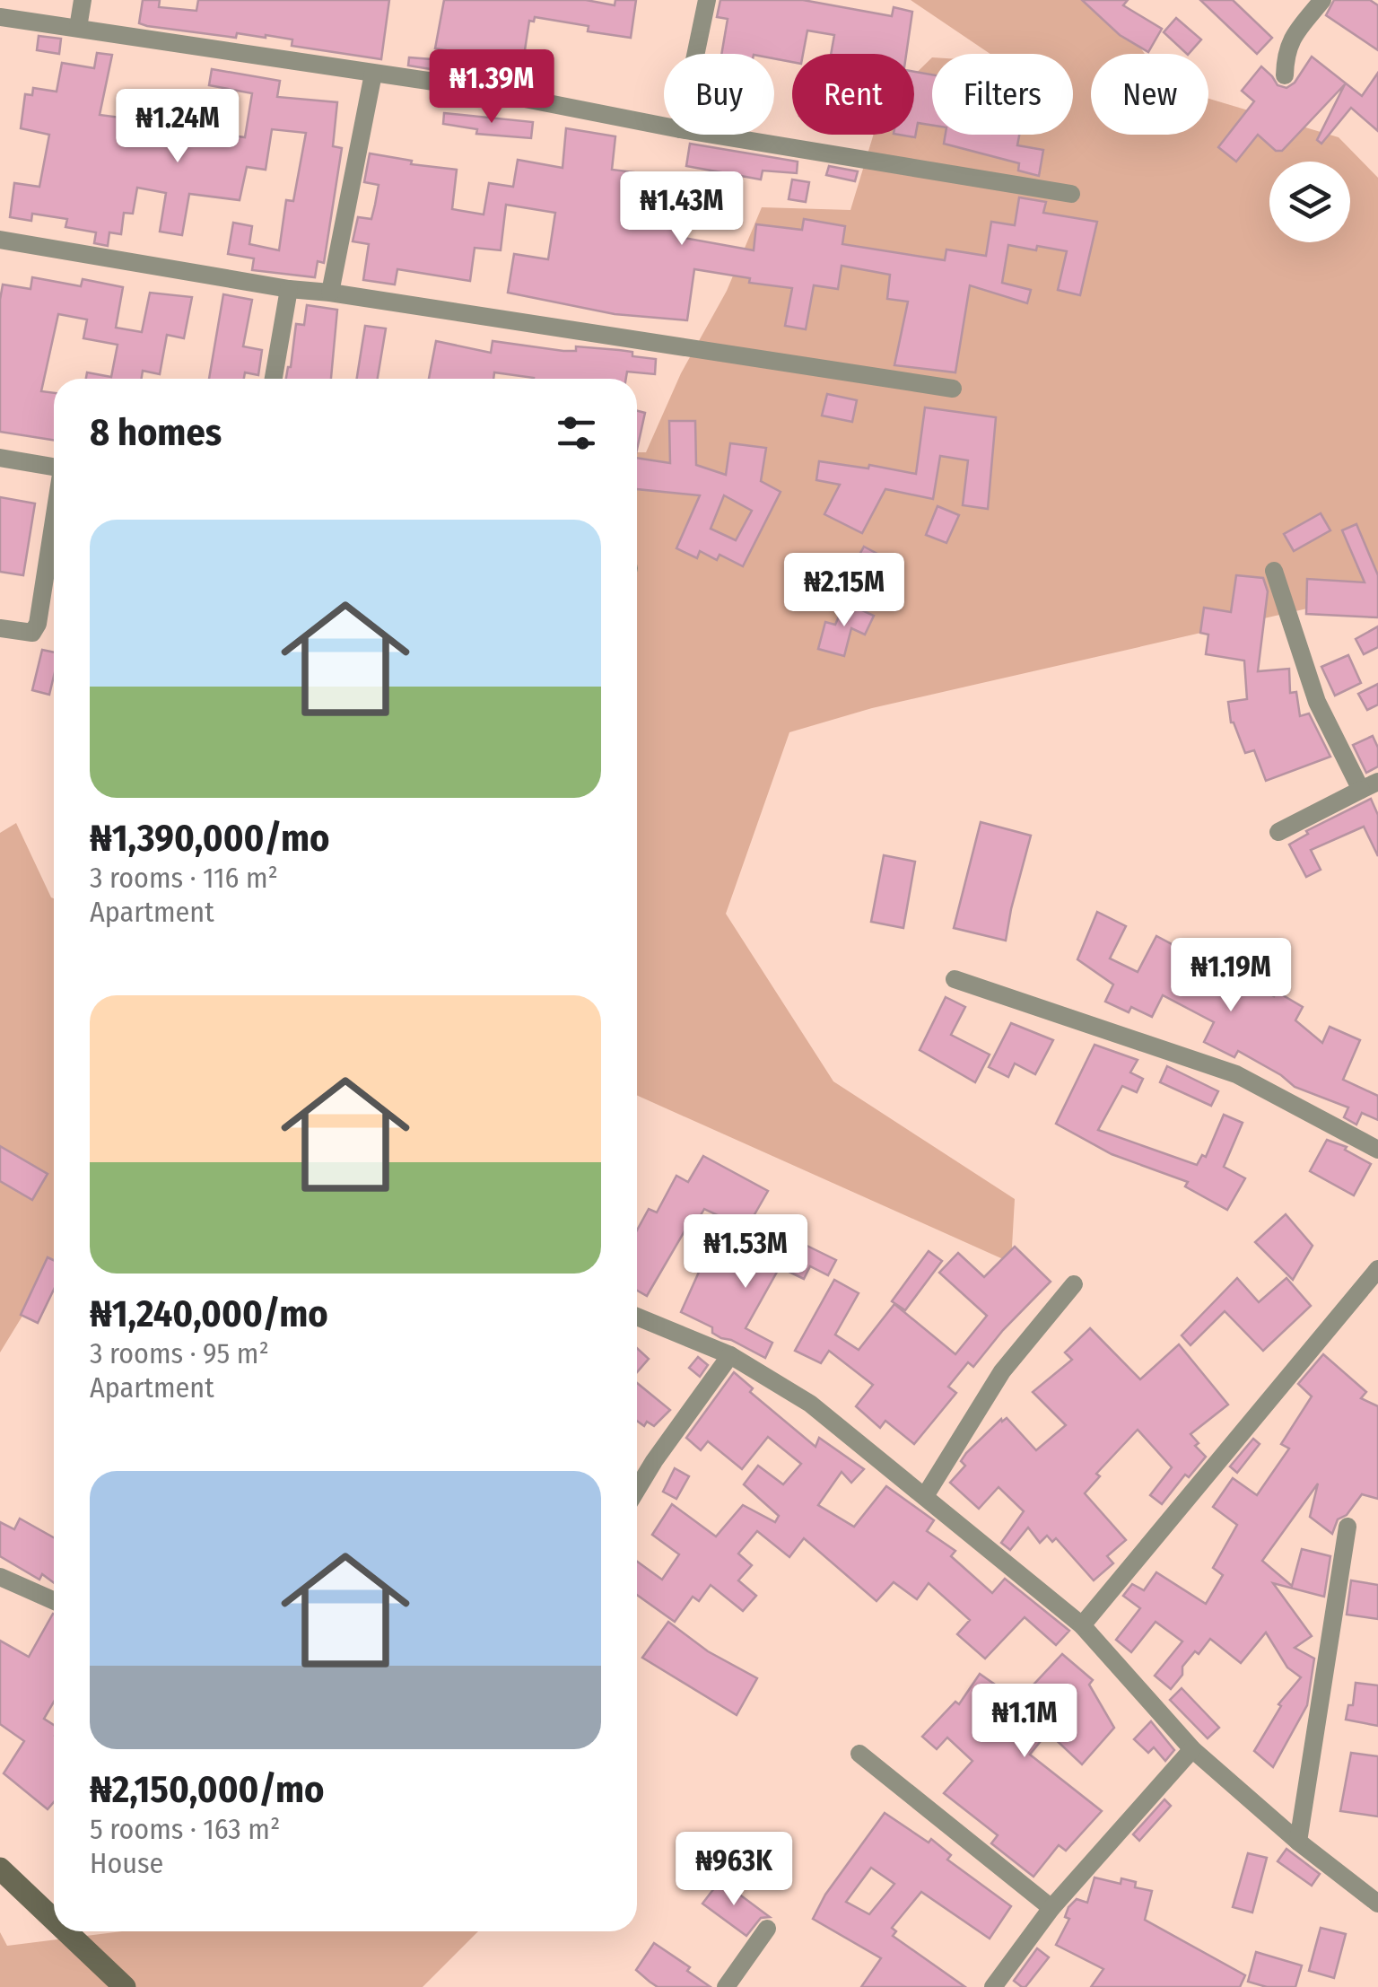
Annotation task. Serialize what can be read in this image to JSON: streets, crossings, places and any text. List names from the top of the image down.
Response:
{
  "page": {
    "price": [
      "₦1.39M",
      "₦1.24M",
      "₦1.43M",
      "₦2.15M",
      "₦1.19M",
      "₦1.53M",
      "₦1.1M",
      "₦963K"
    ],
    "chip": [
      "Buy",
      "Rent",
      "Filters",
      "New"
    ],
    "heading": "8 homes",
    "list": [
      {
        "name": "₦1,390,000/mo",
        "note": "3 rooms · 116 m² · Apartment"
      },
      {
        "name": "₦1,240,000/mo",
        "note": "3 rooms · 95 m² · Apartment"
      },
      {
        "name": "₦2,150,000/mo",
        "note": "5 rooms · 163 m² · House"
      }
    ]
  }
}
